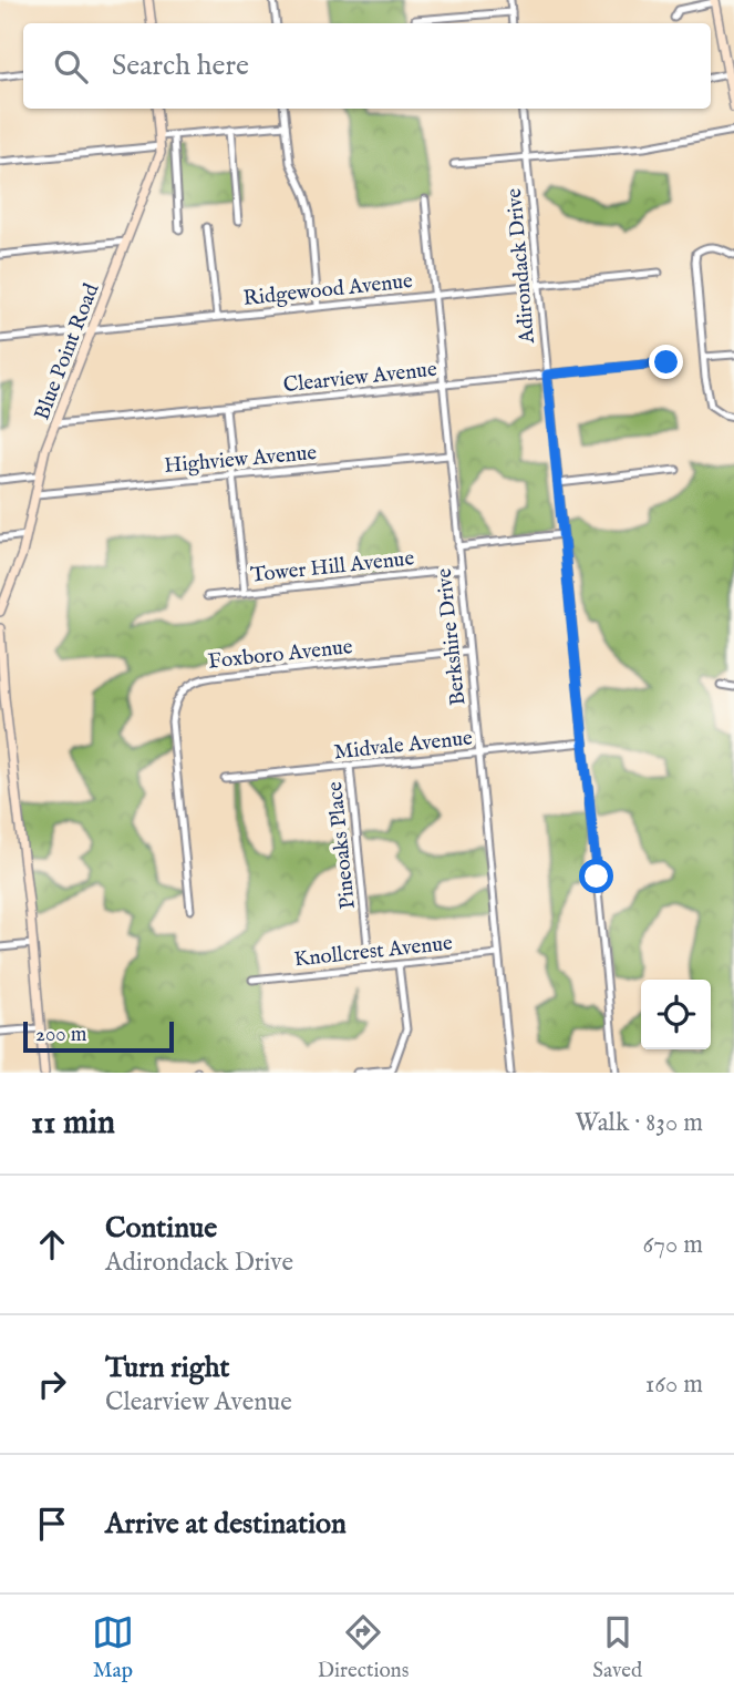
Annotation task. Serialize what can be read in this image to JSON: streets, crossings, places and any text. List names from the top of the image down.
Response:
{
  "streets": {
    "street": [
      "Adirondack Drive",
      "Ridgewood Avenue",
      "Blue Point Road",
      "Clearview Avenue",
      "Highview Avenue",
      "Tower Hill Avenue",
      "Berkshire Drive",
      "Foxboro Avenue",
      "Midvale Avenue",
      "Pineoaks Place",
      "Knollcrest Avenue"
    ]
  },
  "crossings": [
    ["Adirondack Drive", "Ridgewood Avenue"],
    ["Adirondack Drive", "Clearview Avenue"],
    ["Adirondack Drive", "Midvale Avenue"],
    ["Ridgewood Avenue", "Blue Point Road"],
    ["Ridgewood Avenue", "Berkshire Drive"],
    ["Blue Point Road", "Clearview Avenue"],
    ["Blue Point Road", "Highview Avenue"],
    ["Clearview Avenue", "Berkshire Drive"],
    ["Highview Avenue", "Berkshire Drive"],
    ["Tower Hill Avenue", "Berkshire Drive"],
    ["Berkshire Drive", "Foxboro Avenue"],
    ["Berkshire Drive", "Midvale Avenue"],
    ["Berkshire Drive", "Knollcrest Avenue"],
    ["Midvale Avenue", "Pineoaks Place"],
    ["Pineoaks Place", "Knollcrest Avenue"]
  ],
  "scale_bar": "200 m",
  "page": {
    "search": "Search here",
    "scale": "200 m",
    "heading": ["11 min", "Walk · 830 m"],
    "list": [
      ["Continue", "Adirondack Drive", "670 m"],
      ["Turn right", "Clearview Avenue", "160 m"],
      "Arrive at destination"
    ],
    "nav": ["Map", "Directions", "Saved"]
  }
}
